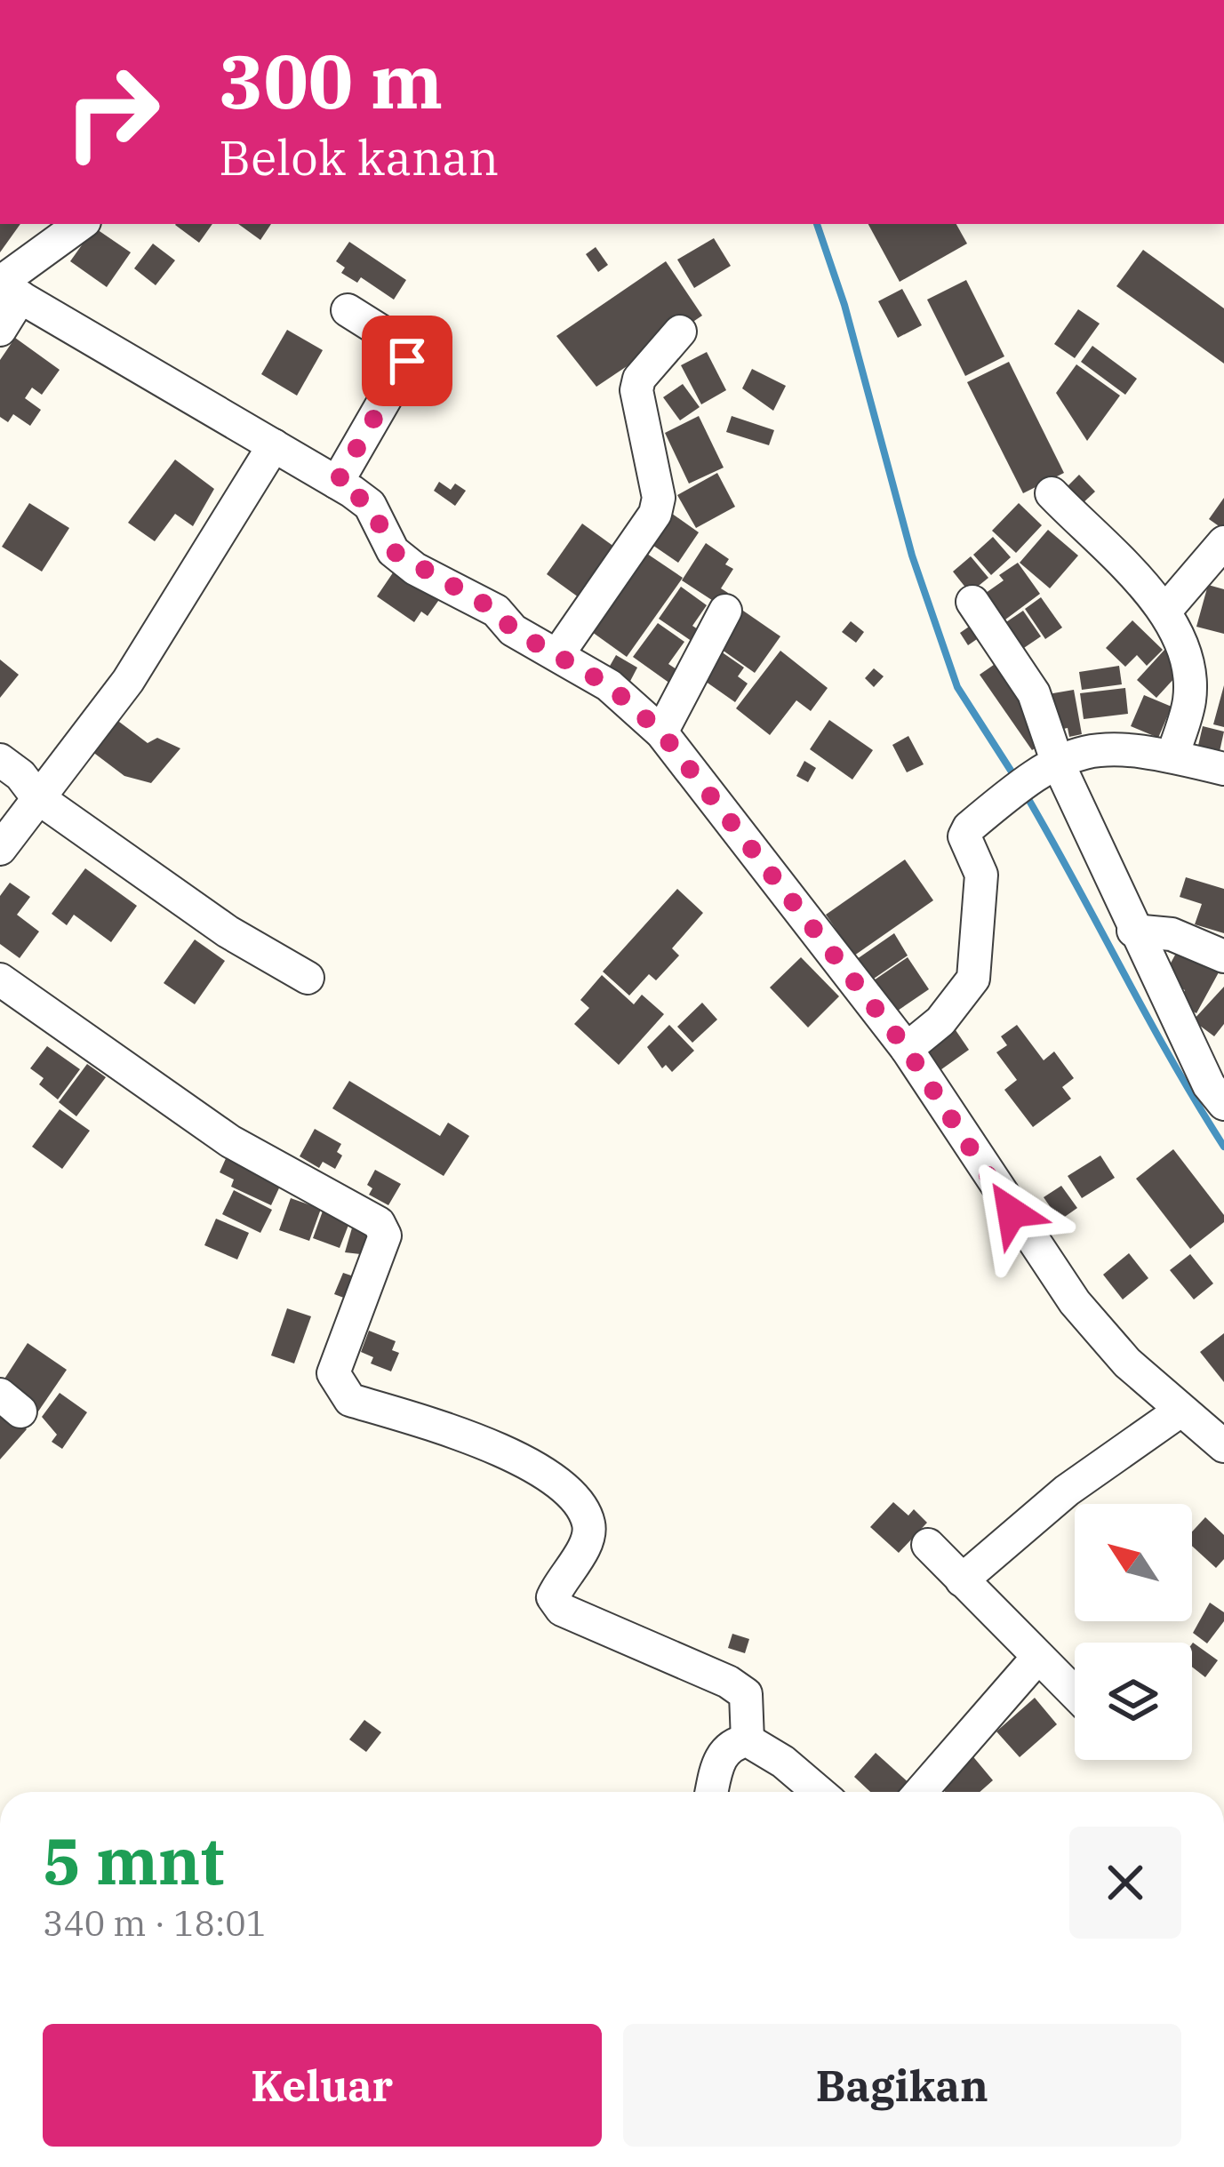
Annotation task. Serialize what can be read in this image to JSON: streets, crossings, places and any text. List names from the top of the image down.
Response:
{
  "north": "top left",
  "page": {
    "turn": ["300 m", "Belok kanan"],
    "heading": ["5 mnt", "340 m · 18:01"],
    "buttons": ["Keluar", "Bagikan"]
  }
}
